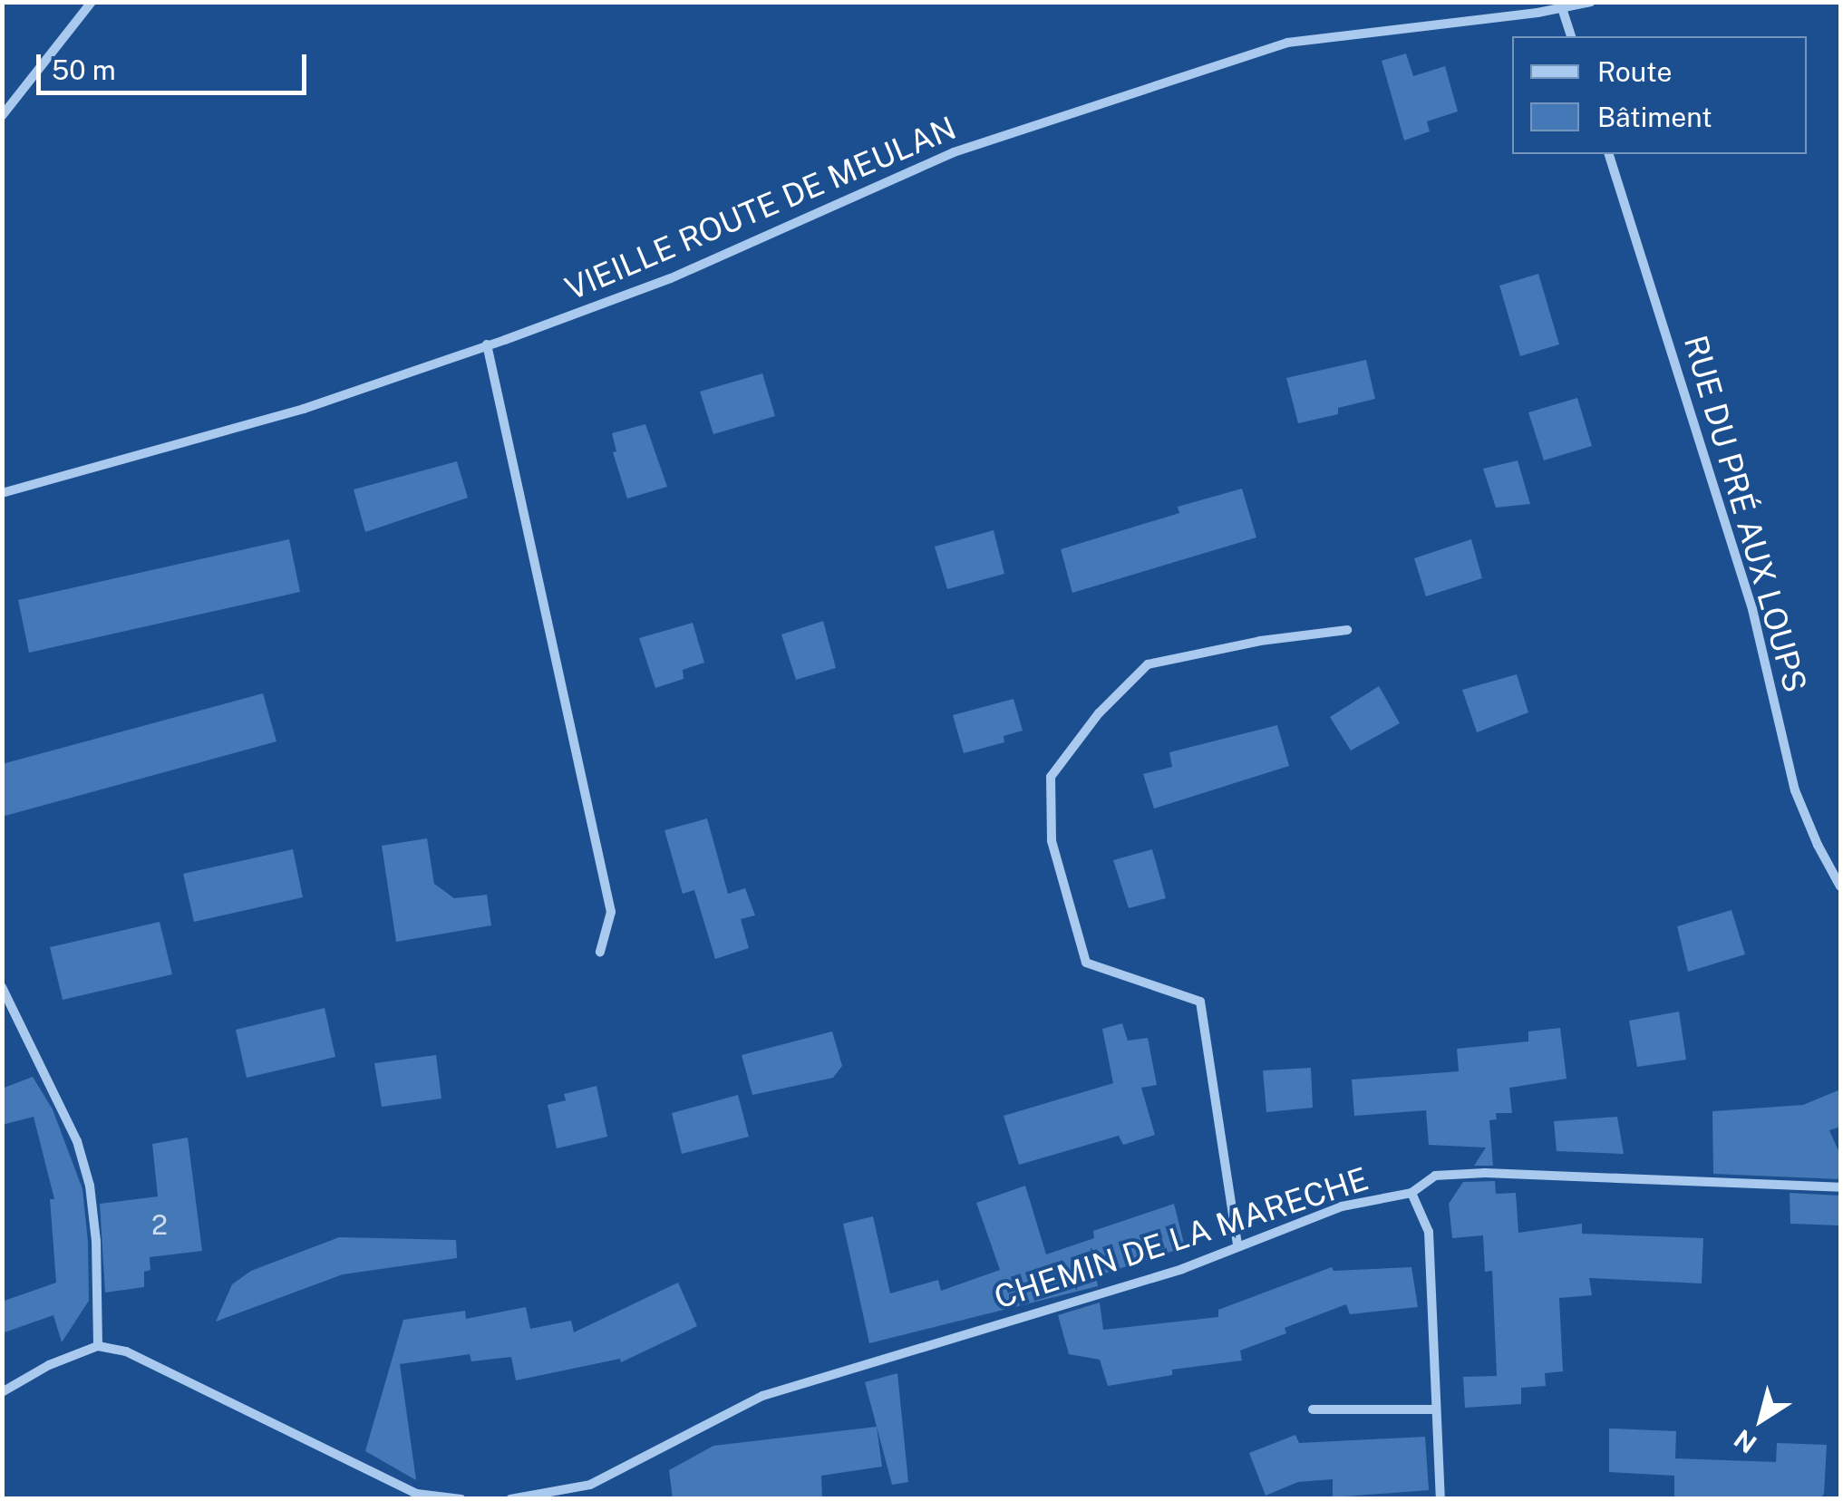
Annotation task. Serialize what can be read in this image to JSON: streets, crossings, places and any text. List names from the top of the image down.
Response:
{
  "streets": {
    "street": ["VIEILLE ROUTE DE MEULAN", "RUE DU PRÉ AUX LOUPS", "CHEMIN DE LA MARECHE"]
  },
  "house_numbers": ["2"],
  "legend": ["Route", "Bâtiment"],
  "scale_bar": "50 m",
  "north": "bottom left"
}
